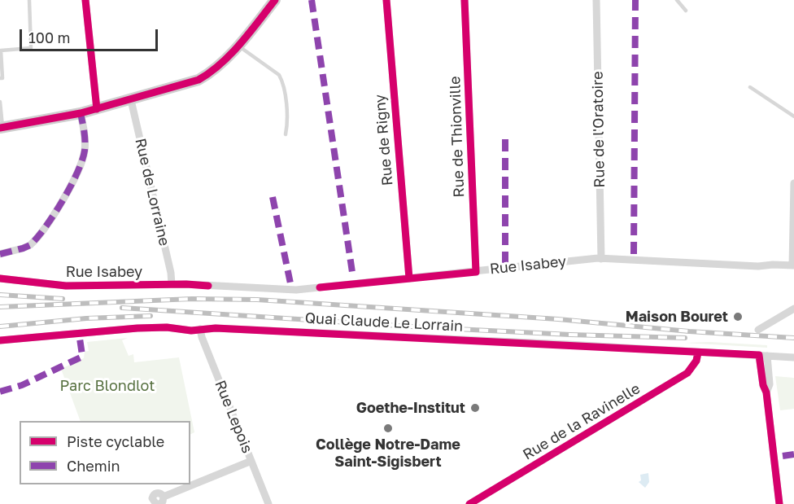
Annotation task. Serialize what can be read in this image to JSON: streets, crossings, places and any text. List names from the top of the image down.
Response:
{
  "streets": {
    "street": [
      "Rue de l'Oratoire",
      "Rue de Thionville",
      "Rue de Rigny",
      "Rue de Lorraine",
      "Rue Isabey",
      "Quai Claude Le Lorrain",
      "Rue Lepois",
      "Rue de la Ravinelle"
    ]
  },
  "crossings": [
    ["Rue de l'Oratoire", "Rue Isabey"],
    ["Rue de Thionville", "Rue Isabey"],
    ["Rue de Rigny", "Rue Isabey"],
    ["Rue de Lorraine", "Rue Isabey"],
    ["Quai Claude Le Lorrain", "Rue Lepois"],
    ["Quai Claude Le Lorrain", "Rue de la Ravinelle"]
  ],
  "parks": ["Parc Blondlot"],
  "places": ["Maison Bouret", "Goethe-Institut", "Collège Notre-Dame Saint-Sigisbert"],
  "legend": ["Piste cyclable", "Chemin"],
  "scale_bar": "100 m"
}
